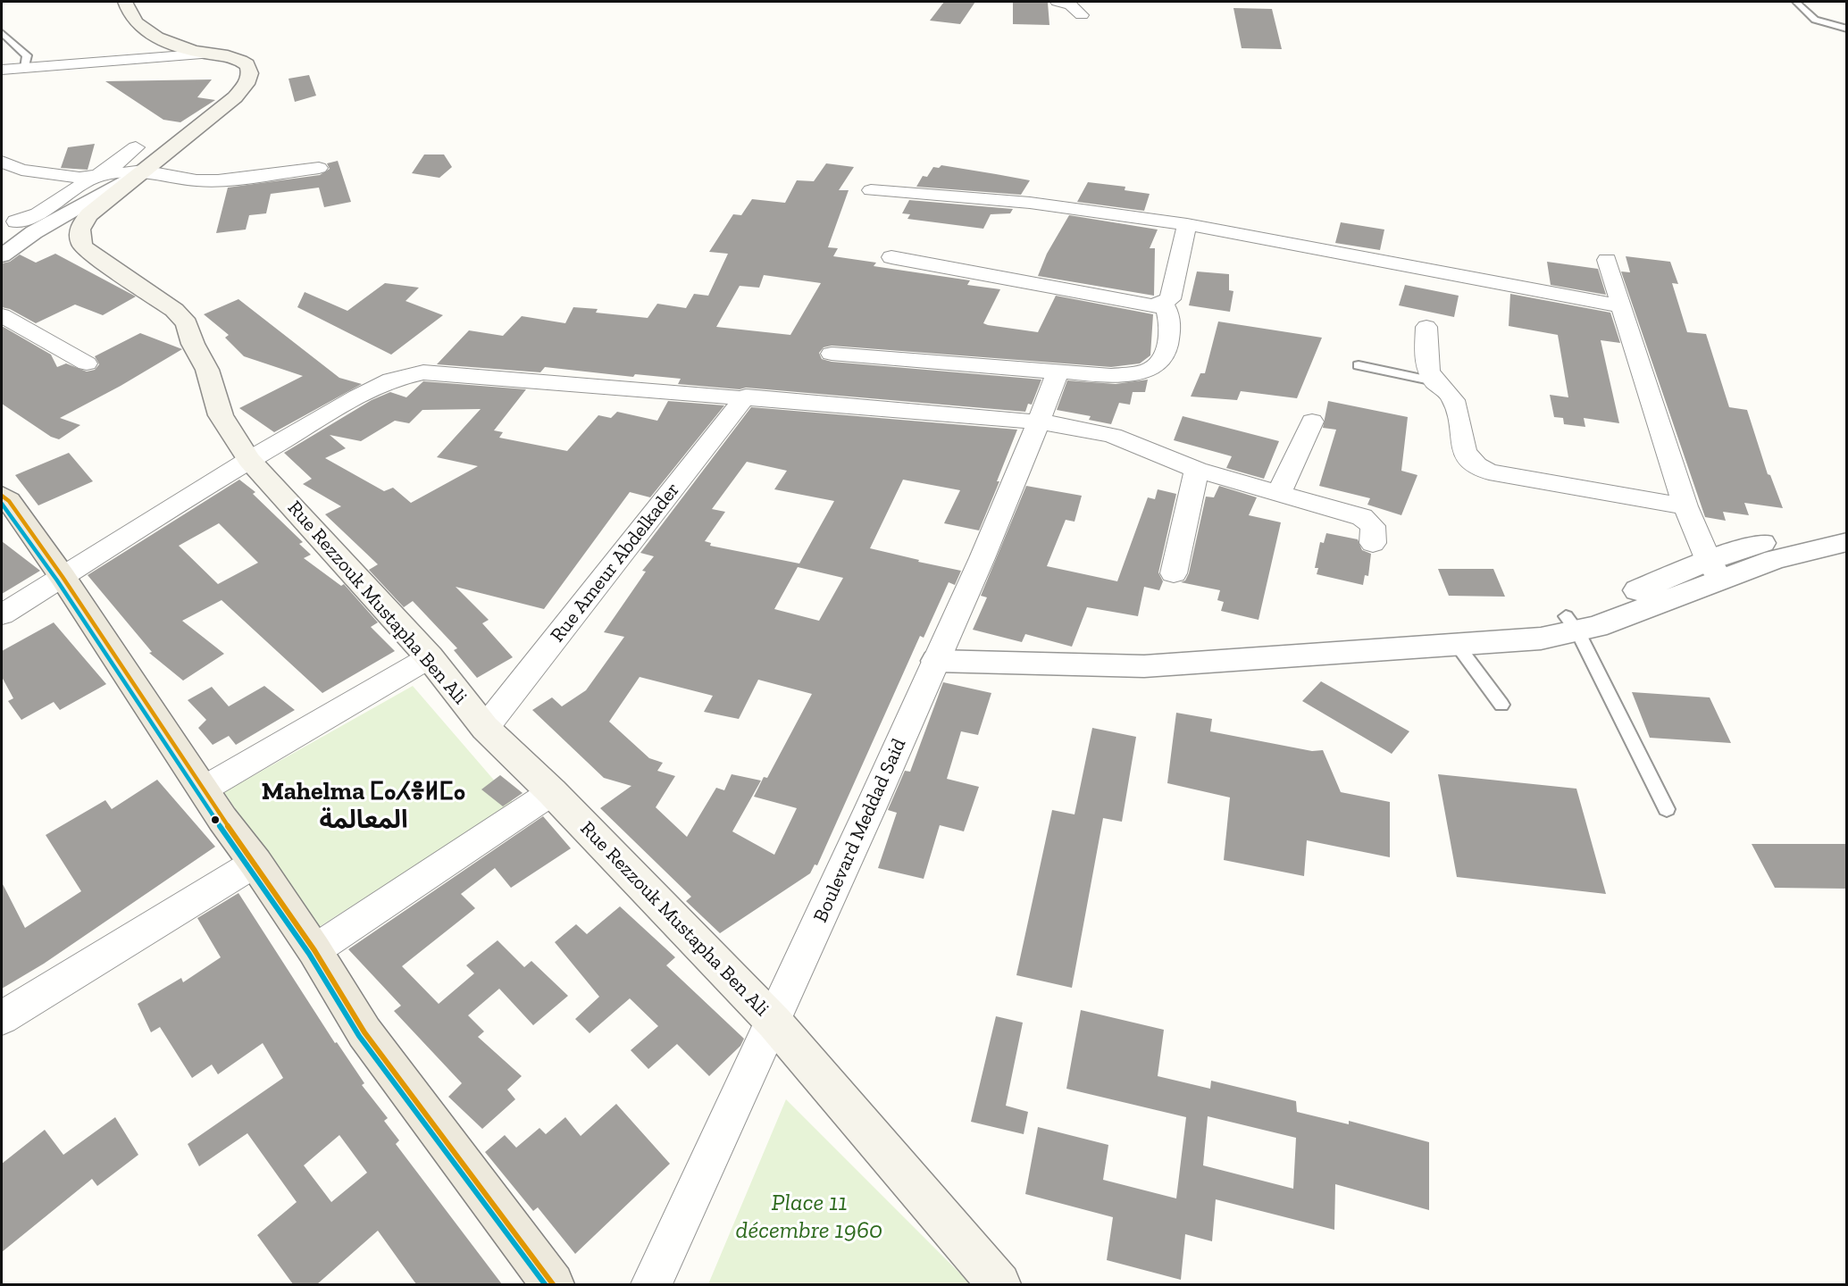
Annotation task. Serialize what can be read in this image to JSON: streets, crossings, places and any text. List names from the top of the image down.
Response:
{
  "streets": {
    "main road": ["Rue Rezzouk Mustapha Ben Ali"],
    "street": ["Rue Ameur Abdelkader", "Boulevard Meddad Said"]
  },
  "crossings": [
    ["Rue Ameur Abdelkader", "Rue Rezzouk Mustapha Ben Ali"],
    ["Rue Rezzouk Mustapha Ben Ali", "Boulevard Meddad Said"]
  ],
  "districts": ["Mahelma ⵎⴰⵃⴻⵍⵎⴰ المعالمة"],
  "parks": ["Place 11 décembre 1960"]
}
